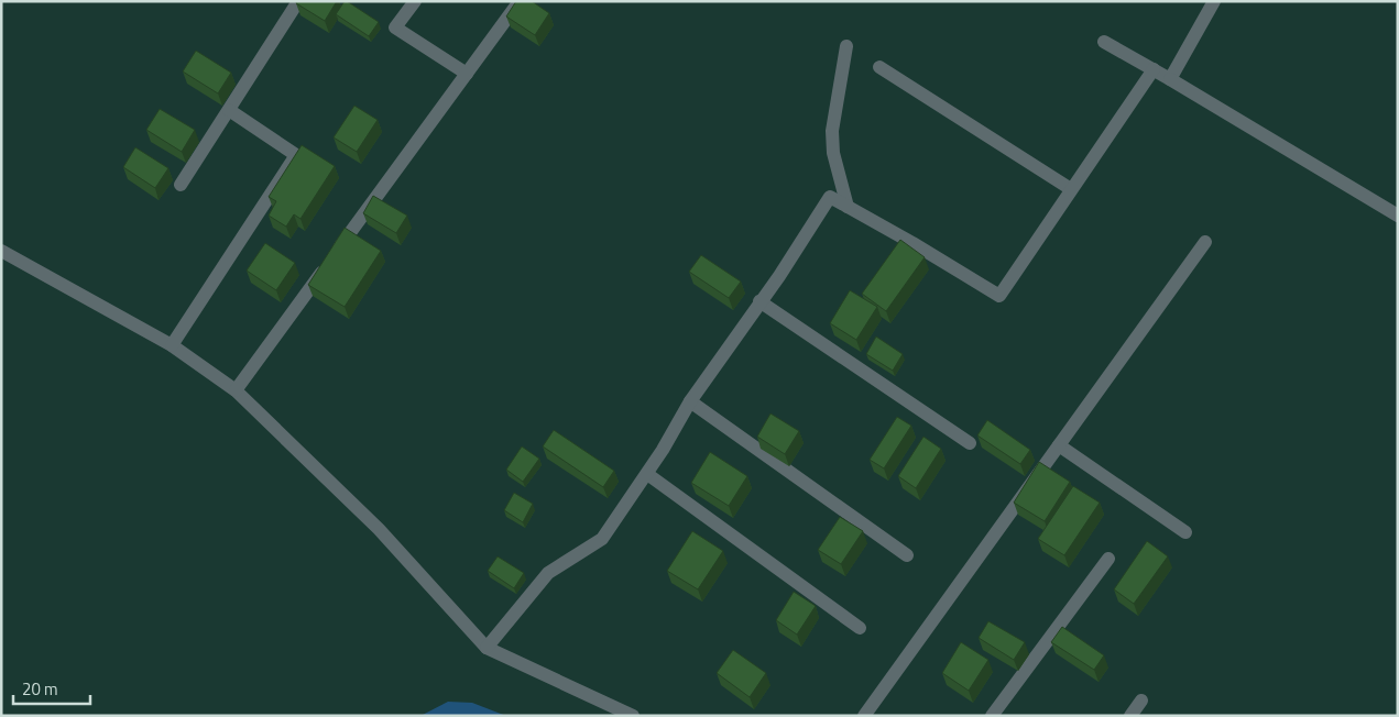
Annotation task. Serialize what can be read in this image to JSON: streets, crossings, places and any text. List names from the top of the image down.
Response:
{
  "scale_bar": "20 m"
}
